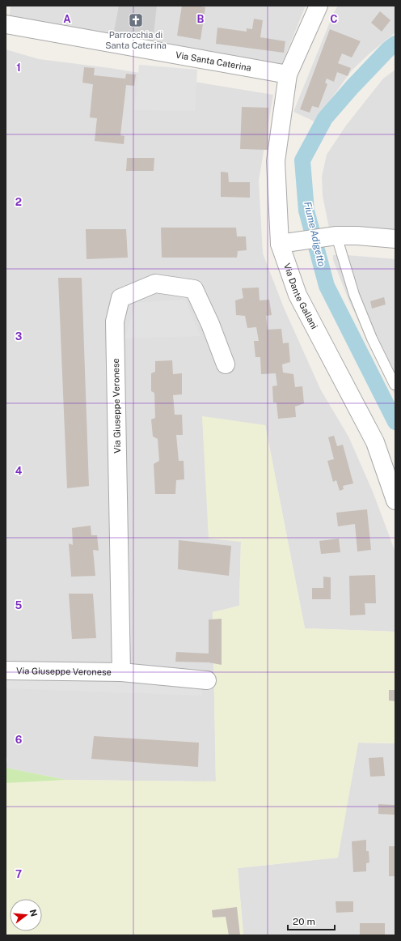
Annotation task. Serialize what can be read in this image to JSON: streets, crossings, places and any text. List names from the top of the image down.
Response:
{
  "streets": {
    "street": ["Via Santa Caterina", "Via Dante Gallani", "Via Giuseppe Veronese"]
  },
  "crossings": [
    ["Via Santa Caterina", "Via Dante Gallani"]
  ],
  "water": ["Fiume Adigetto"],
  "places": {
    "church": ["Parrocchia di Santa Caterina"]
  },
  "scale_bar": "20 m",
  "north": "right",
  "grid": {
    "columns": ["A", "B", "C"],
    "rows": [
      "1",
      "2",
      "3",
      "4",
      "5",
      "6",
      "7"
    ]
  }
}
